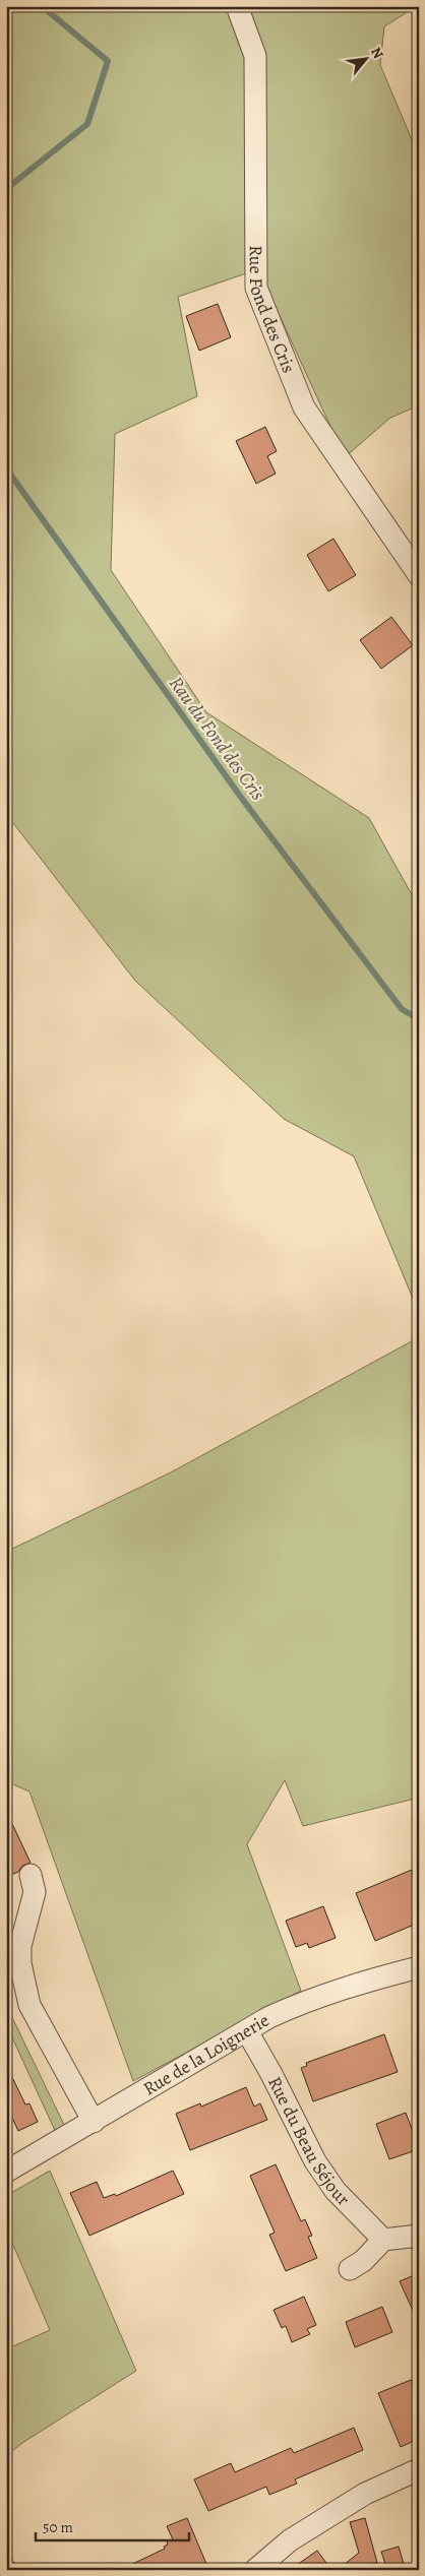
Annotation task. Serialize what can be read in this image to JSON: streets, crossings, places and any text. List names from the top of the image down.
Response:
{
  "streets": {
    "street": ["Rue Fond des Cris", "Rue de la Loignerie", "Rue du Beau Séjour"]
  },
  "crossings": [
    ["Rue de la Loignerie", "Rue du Beau Séjour"]
  ],
  "water": ["Rau du Fond des Cris"],
  "scale_bar": "50 m",
  "north": "top right"
}
